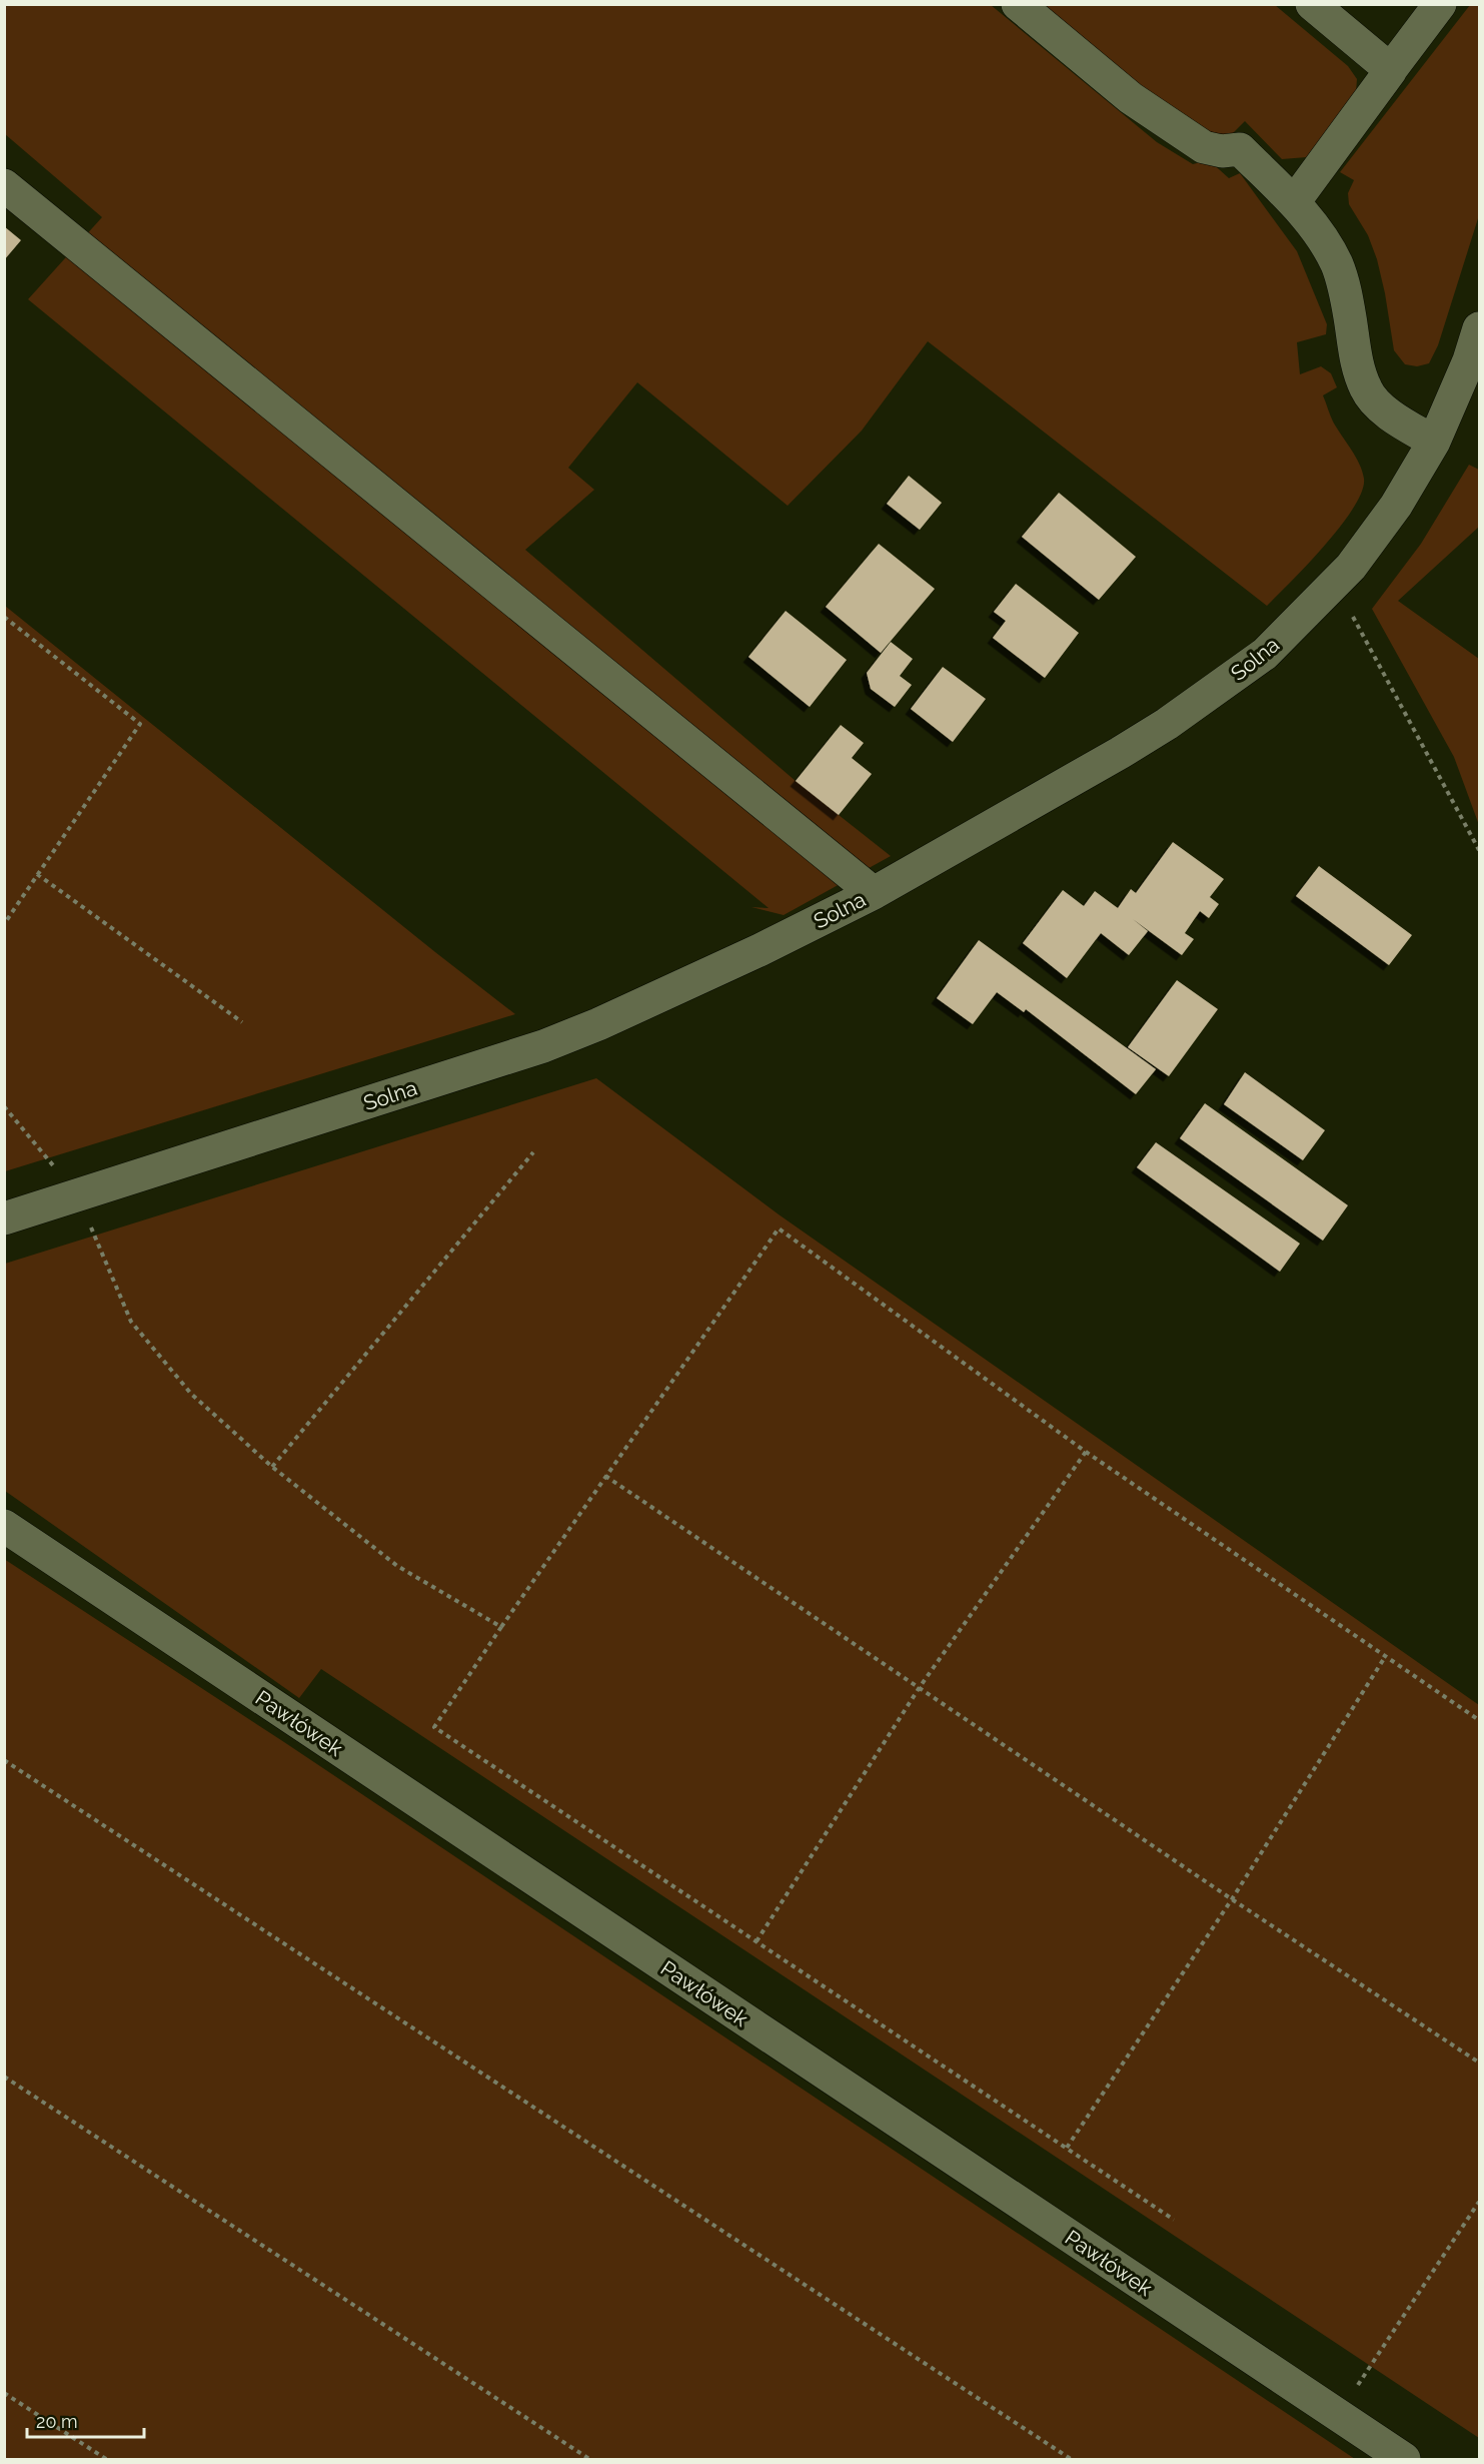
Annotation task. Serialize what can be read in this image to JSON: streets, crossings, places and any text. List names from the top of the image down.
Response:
{
  "streets": {
    "street": ["Solna", "Pawłówek"]
  },
  "scale_bar": "20 m"
}
